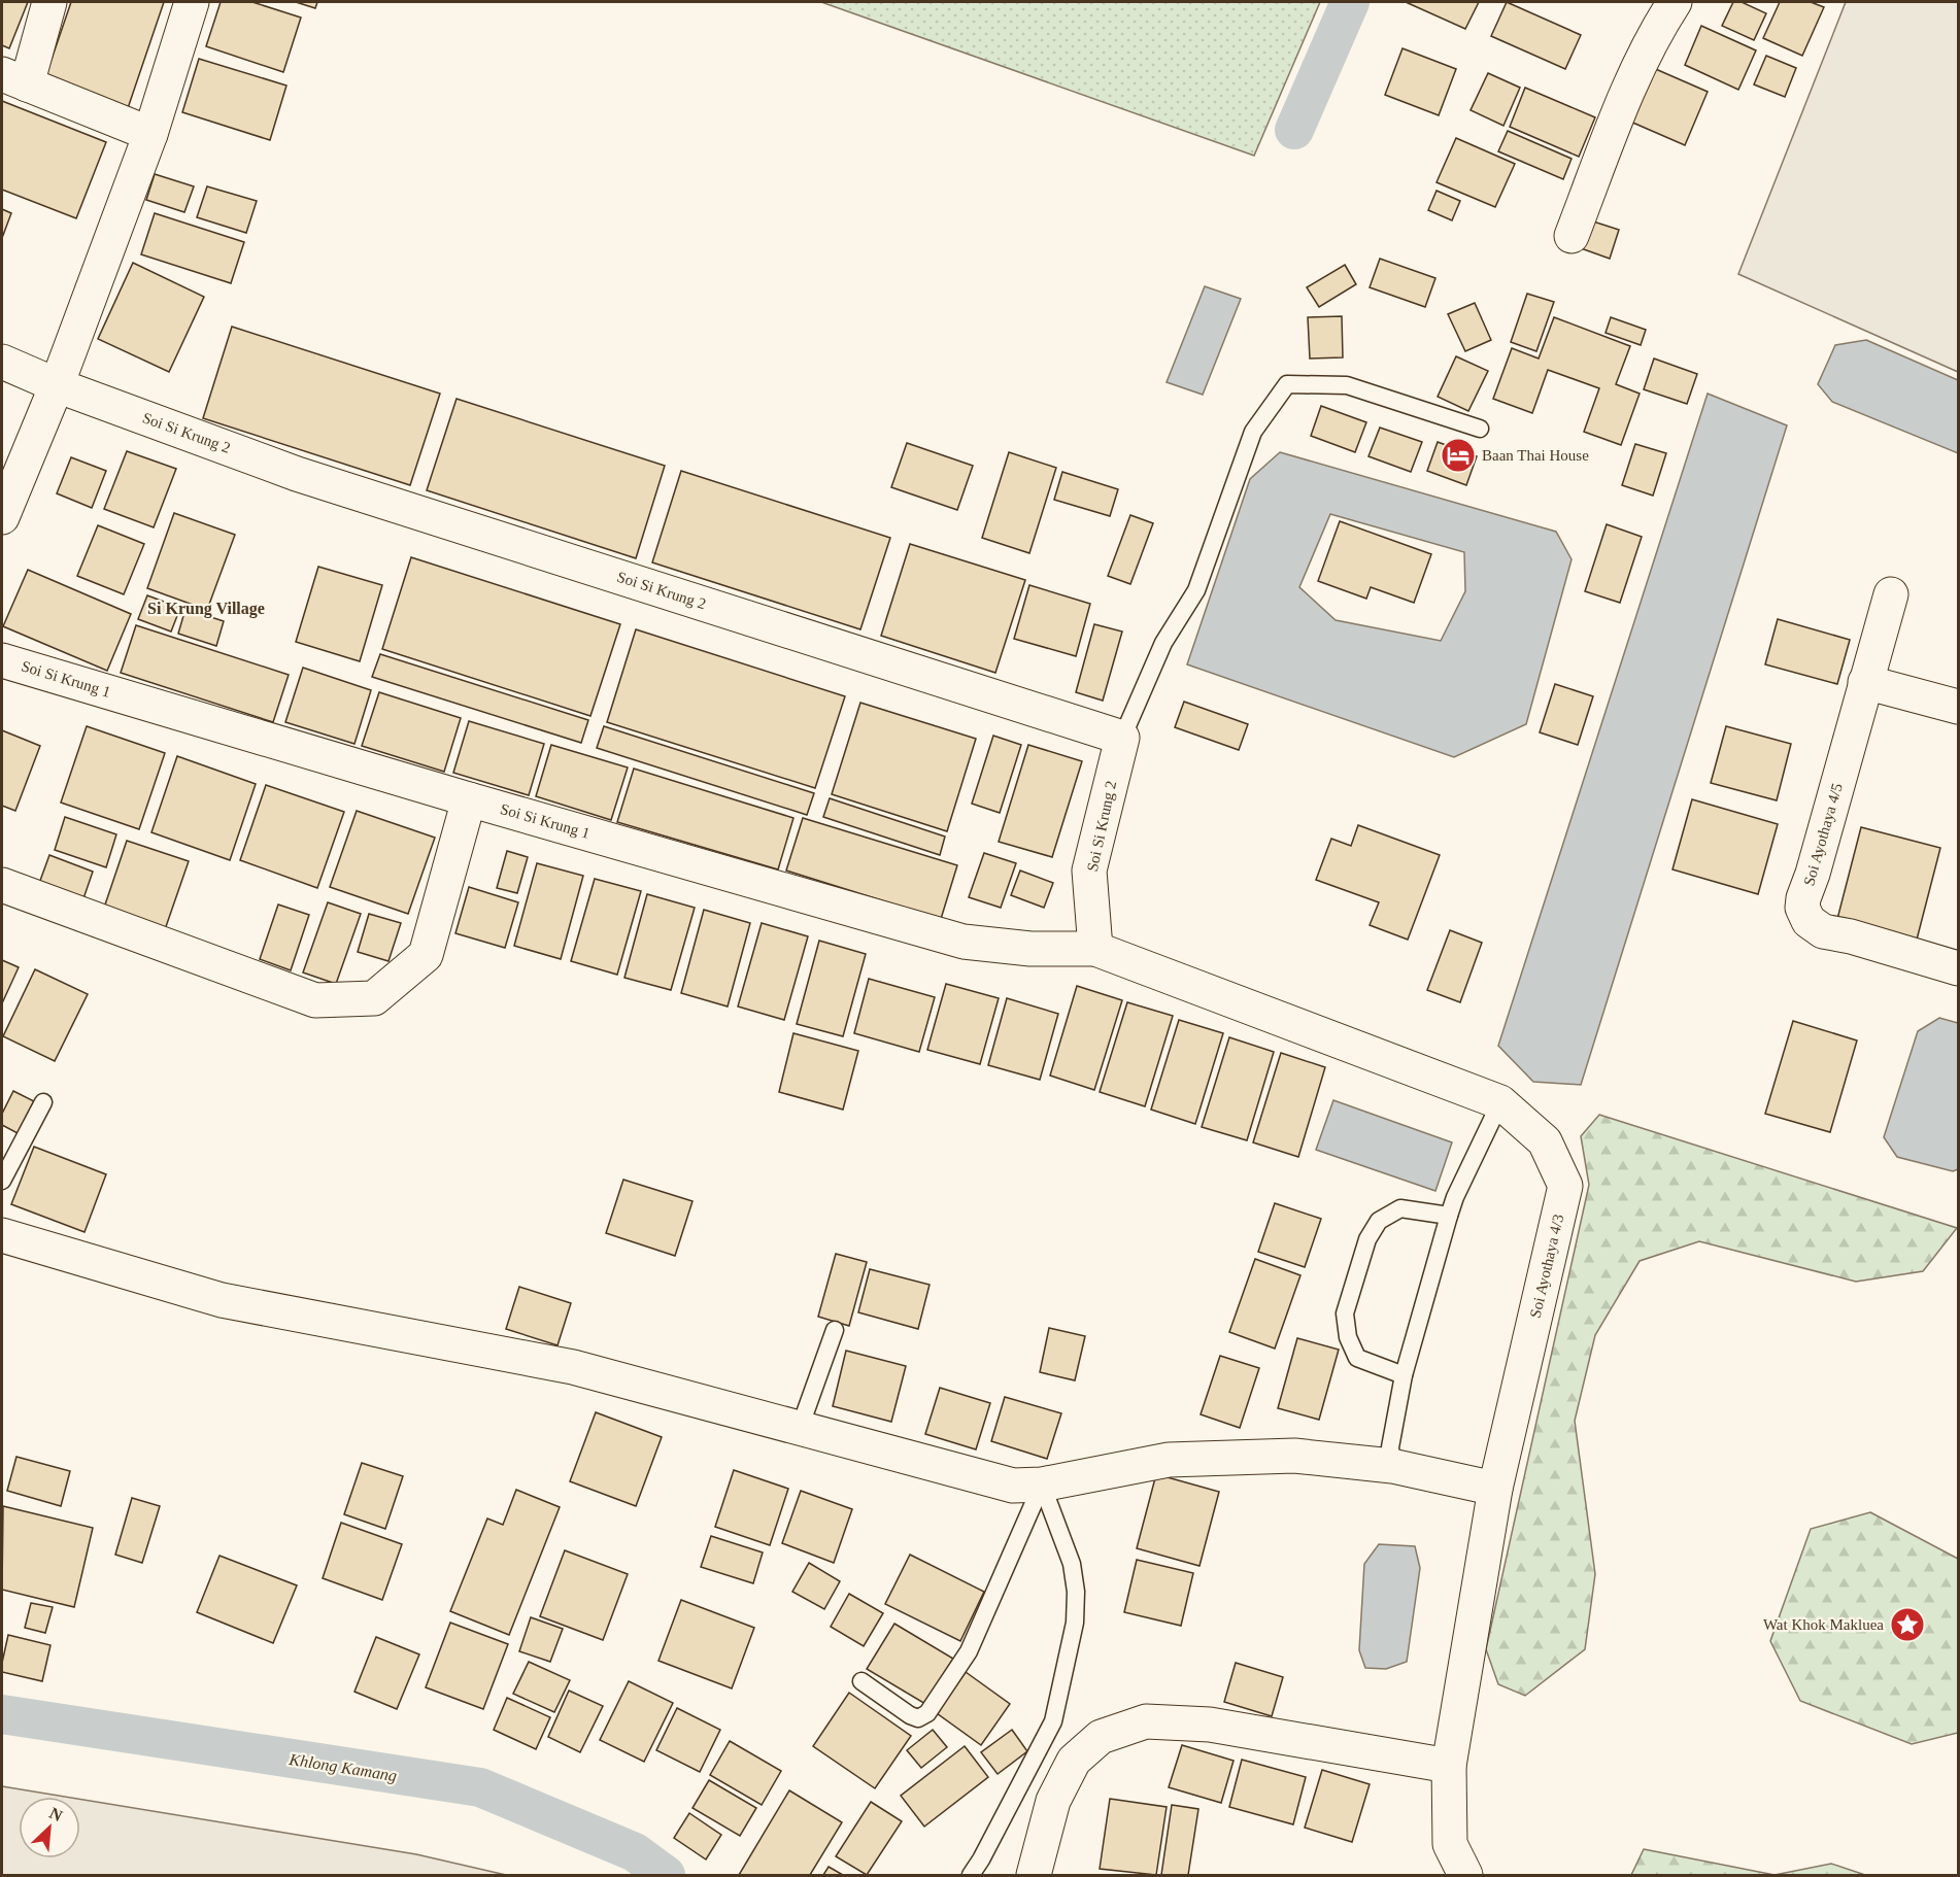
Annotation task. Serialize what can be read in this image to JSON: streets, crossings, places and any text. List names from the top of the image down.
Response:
{
  "streets": {
    "street": [
      "Soi Si Krung 2",
      "Soi Si Krung 1",
      "Soi Ayothaya 4/5",
      "Soi Ayothaya 4/3"
    ]
  },
  "crossings": [
    ["Soi Si Krung 2", "Soi Si Krung 1"],
    ["Soi Si Krung 2", "Soi Ayothaya 4/3"],
    ["Soi Si Krung 1", "Soi Ayothaya 4/3"]
  ],
  "districts": ["Si Krung Village"],
  "water": ["Khlong Kamang"],
  "places": {
    "hotel": ["Baan Thai House"],
    "place": ["Wat Khok Makluea"]
  },
  "north": "top right"
}
